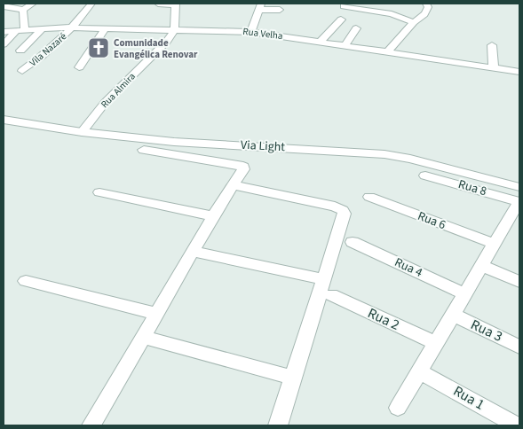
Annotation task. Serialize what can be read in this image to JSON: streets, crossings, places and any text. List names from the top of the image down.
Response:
{
  "streets": {
    "street": [
      "Rua Velha",
      "Vila Nazaré",
      "Rua Almira",
      "Via Light",
      "Rua 8",
      "Rua 6",
      "Rua 4",
      "Rua 2",
      "Rua 3",
      "Rua 1"
    ]
  },
  "crossings": [
    ["Rua Velha", "Vila Nazaré"],
    ["Rua Velha", "Rua Almira"],
    ["Rua Almira", "Via Light"]
  ],
  "places": {
    "church": ["Comunidade Evangélica Renovar"]
  }
}
